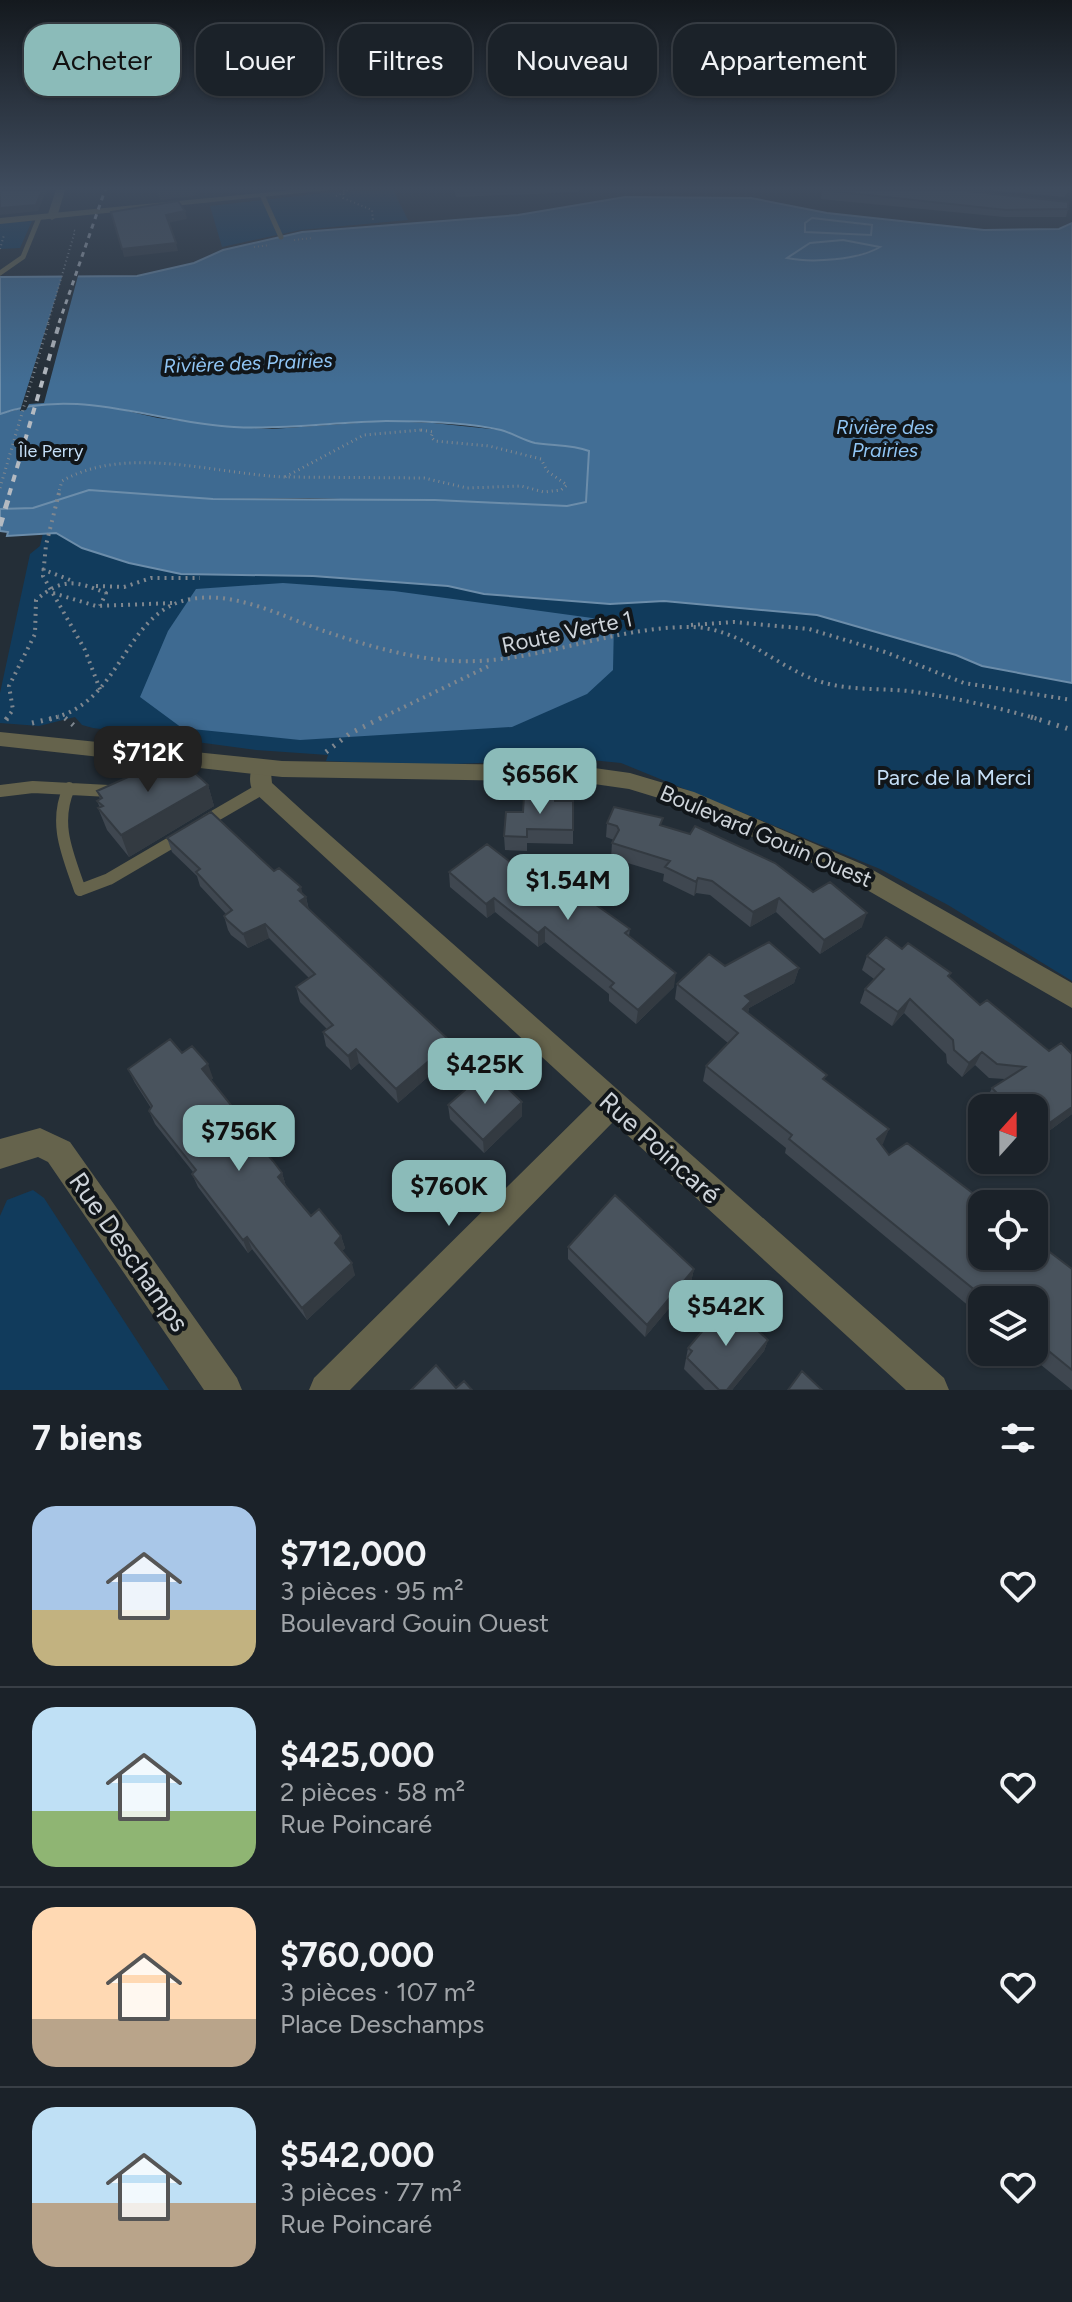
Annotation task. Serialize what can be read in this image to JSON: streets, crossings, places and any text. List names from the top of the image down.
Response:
{
  "streets": {
    "street": ["Boulevard Gouin Ouest", "Rue Poincaré", "Rue Deschamps"],
    "path": ["Route Verte 1"]
  },
  "crossings": [
    ["Boulevard Gouin Ouest", "Rue Poincaré"]
  ],
  "water": ["Rivière des Prairies"],
  "parks": ["Île Perry", "Parc de la Merci"],
  "north": "top",
  "page": {
    "chip": [
      "Acheter",
      "Louer",
      "Filtres",
      "Nouveau",
      "Appartement"
    ],
    "price": [
      "$712K",
      "$656K",
      "$1.54M",
      "$425K",
      "$756K",
      "$760K",
      "$542K"
    ],
    "heading": "7 biens",
    "list": [
      {
        "name": "$712,000",
        "note": "3 pièces · 95 m² · Boulevard Gouin Ouest"
      },
      {
        "name": "$425,000",
        "note": "2 pièces · 58 m² · Rue Poincaré"
      },
      {
        "name": "$760,000",
        "note": "3 pièces · 107 m² · Place Deschamps"
      },
      {
        "name": "$542,000",
        "note": "3 pièces · 77 m² · Rue Poincaré"
      }
    ]
  }
}
